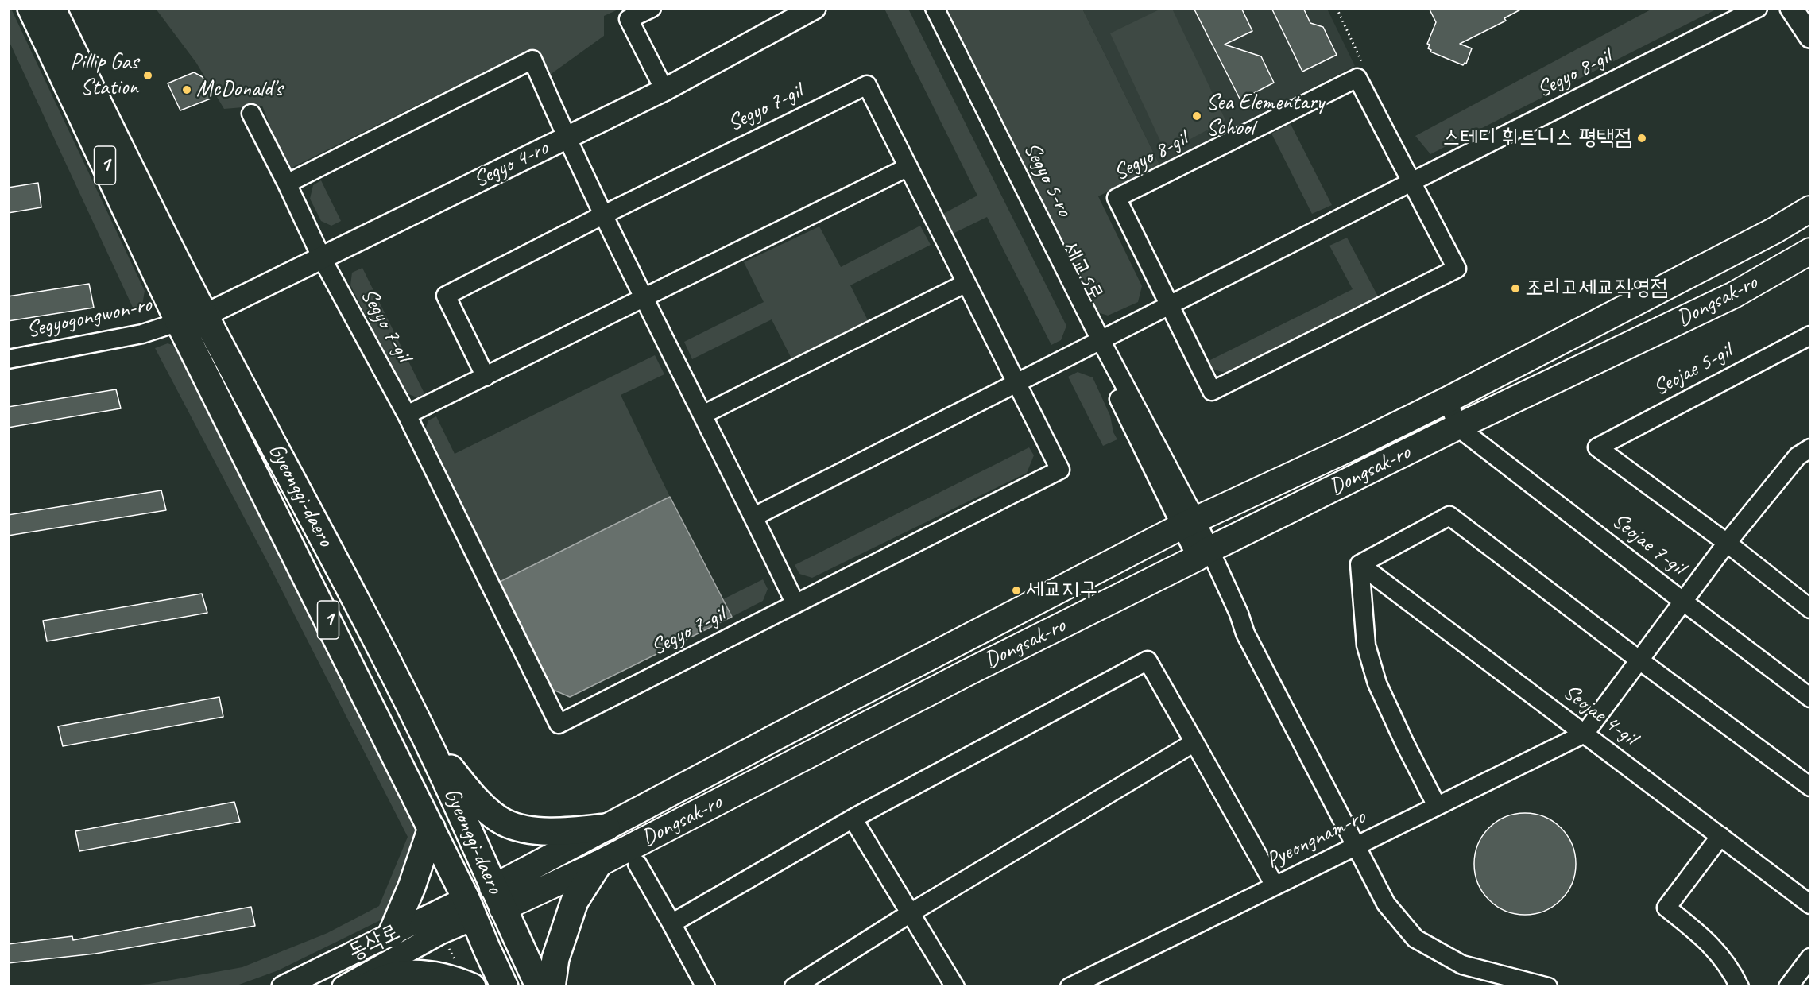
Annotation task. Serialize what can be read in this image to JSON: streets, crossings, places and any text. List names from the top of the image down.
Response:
{
  "streets": {
    "main road": ["1", "Dongsak-ro", "Gyeonggi-daero"],
    "street": [
      "Segyo 8-gil",
      "Segyo 7-gil",
      "Segyo 4-ro",
      "Segyo 5-ro",
      "세교5로",
      "Segyogongwon-ro",
      "Seojae 5-gil",
      "Seojae 7-gil",
      "Seojae 4-gil",
      "Pyeongnam-ro",
      "동삭로"
    ]
  },
  "crossings": [
    ["Segyo 8-gil", "Segyo 5-ro"],
    ["Segyo 8-gil", "세교5로"],
    ["Segyo 7-gil", "Segyo 4-ro"],
    ["Segyo 4-ro", "Segyogongwon-ro"],
    ["Segyo 4-ro", "Gyeonggi-daero"],
    ["Segyo 5-ro", "세교5로"],
    ["Segyo 5-ro", "Dongsak-ro"],
    ["Dongsak-ro", "Gyeonggi-daero"],
    ["Dongsak-ro", "Seojae 7-gil"],
    ["Segyogongwon-ro", "Gyeonggi-daero"],
    ["Gyeonggi-daero", "동삭로"],
    ["Seojae 4-gil", "Pyeongnam-ro"]
  ],
  "places": [
    "Pillip Gas Station",
    "McDonald's",
    "Sea Elementary School",
    "스테디 휘트니스 평택점",
    "조리고세교직영점",
    "세교지구"
  ]
}
